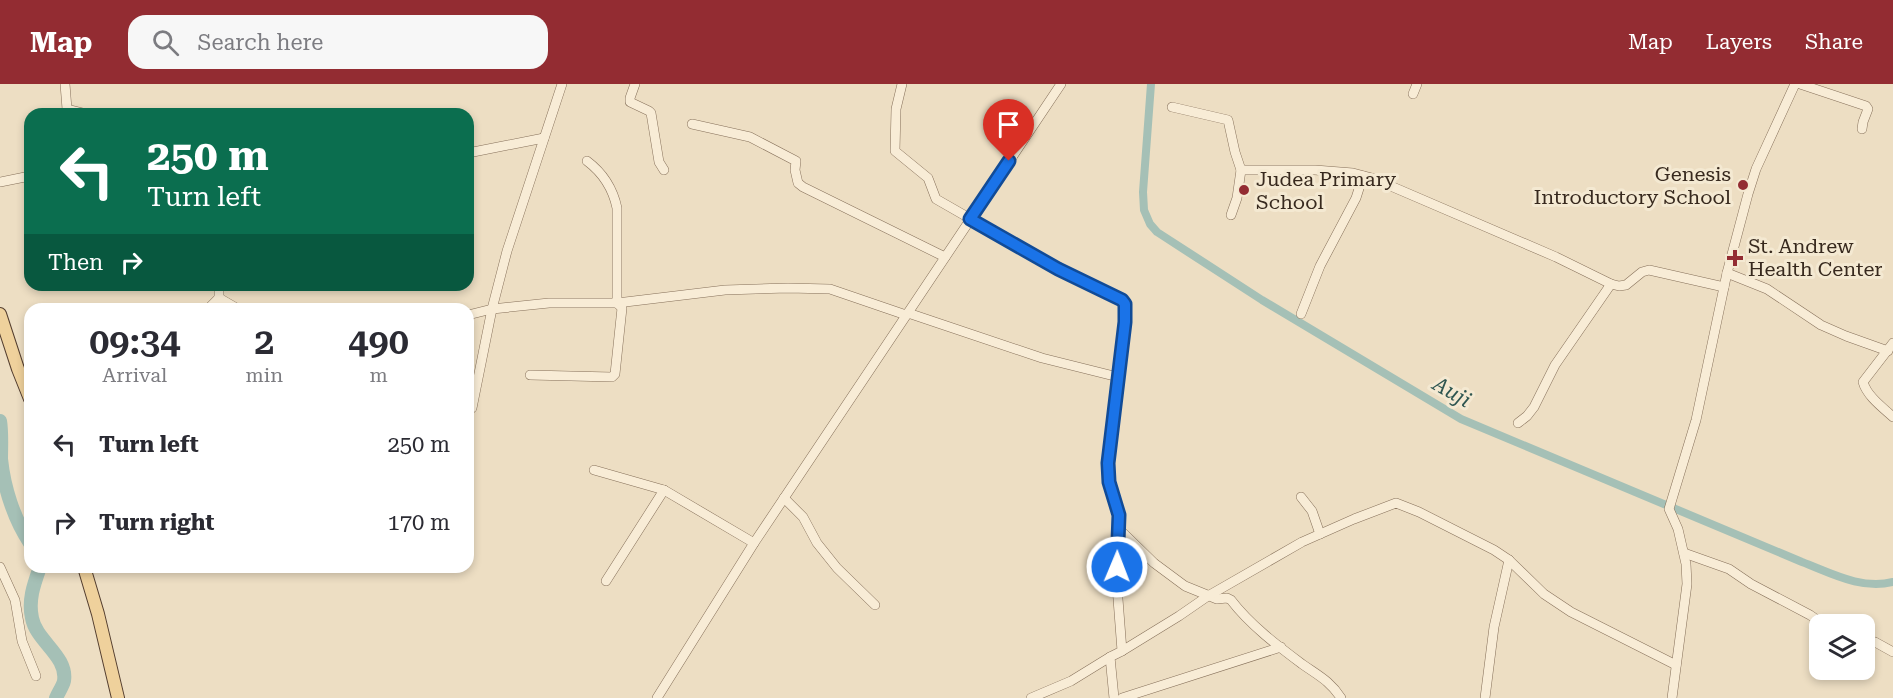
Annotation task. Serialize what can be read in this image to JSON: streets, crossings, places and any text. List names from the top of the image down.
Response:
{
  "water": ["Auji"],
  "places": {
    "other": ["Genesis Introductory School", "Judea Primary School"],
    "health": ["St. Andrew Health Center"]
  },
  "page": {
    "header": "Map",
    "search": "Search here",
    "nav": ["Map", "Layers", "Share"],
    "turn": ["250 m", "Turn left"],
    "then": "Then",
    "eta": [
      "09:34",
      "Arrival",
      "2",
      "min",
      "490",
      "m"
    ],
    "list": [
      {
        "name": "Turn left",
        "value": "250 m"
      },
      {
        "name": "Turn right",
        "value": "170 m"
      }
    ]
  }
}
